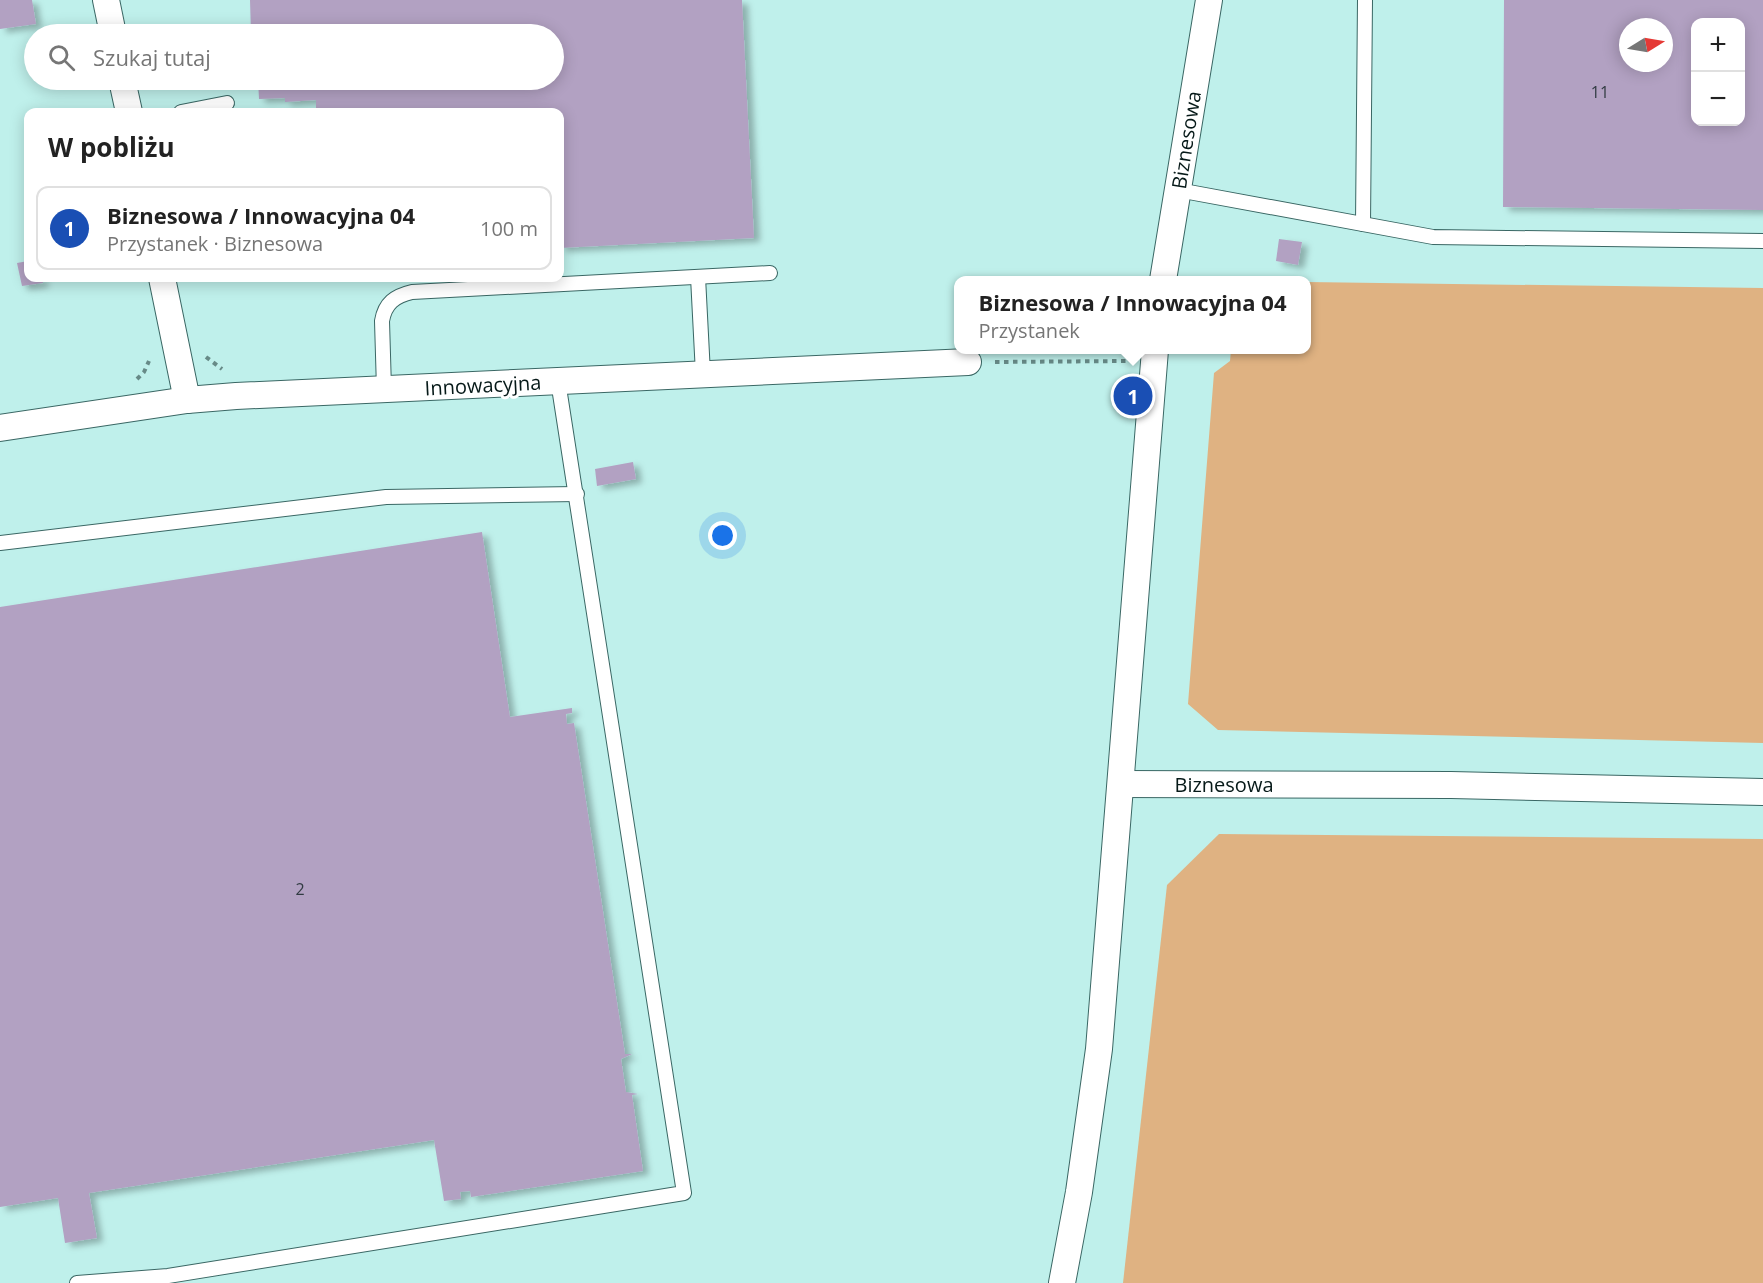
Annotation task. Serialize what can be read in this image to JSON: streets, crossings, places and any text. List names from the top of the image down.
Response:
{
  "streets": {
    "street": ["Biznesowa", "Innowacyjna"]
  },
  "house_numbers": ["11", "2"],
  "north": "right",
  "page": {
    "map_buttons": ["+", "−"],
    "search": "Szukaj tutaj",
    "heading": "W pobliżu",
    "list": [
      {
        "mark": "1",
        "name": "Biznesowa / Innowacyjna 04",
        "note": "Przystanek · Biznesowa",
        "value": "100 m"
      }
    ],
    "popup": ["Biznesowa / Innowacyjna 04", "Przystanek"],
    "pins": "1"
  }
}
